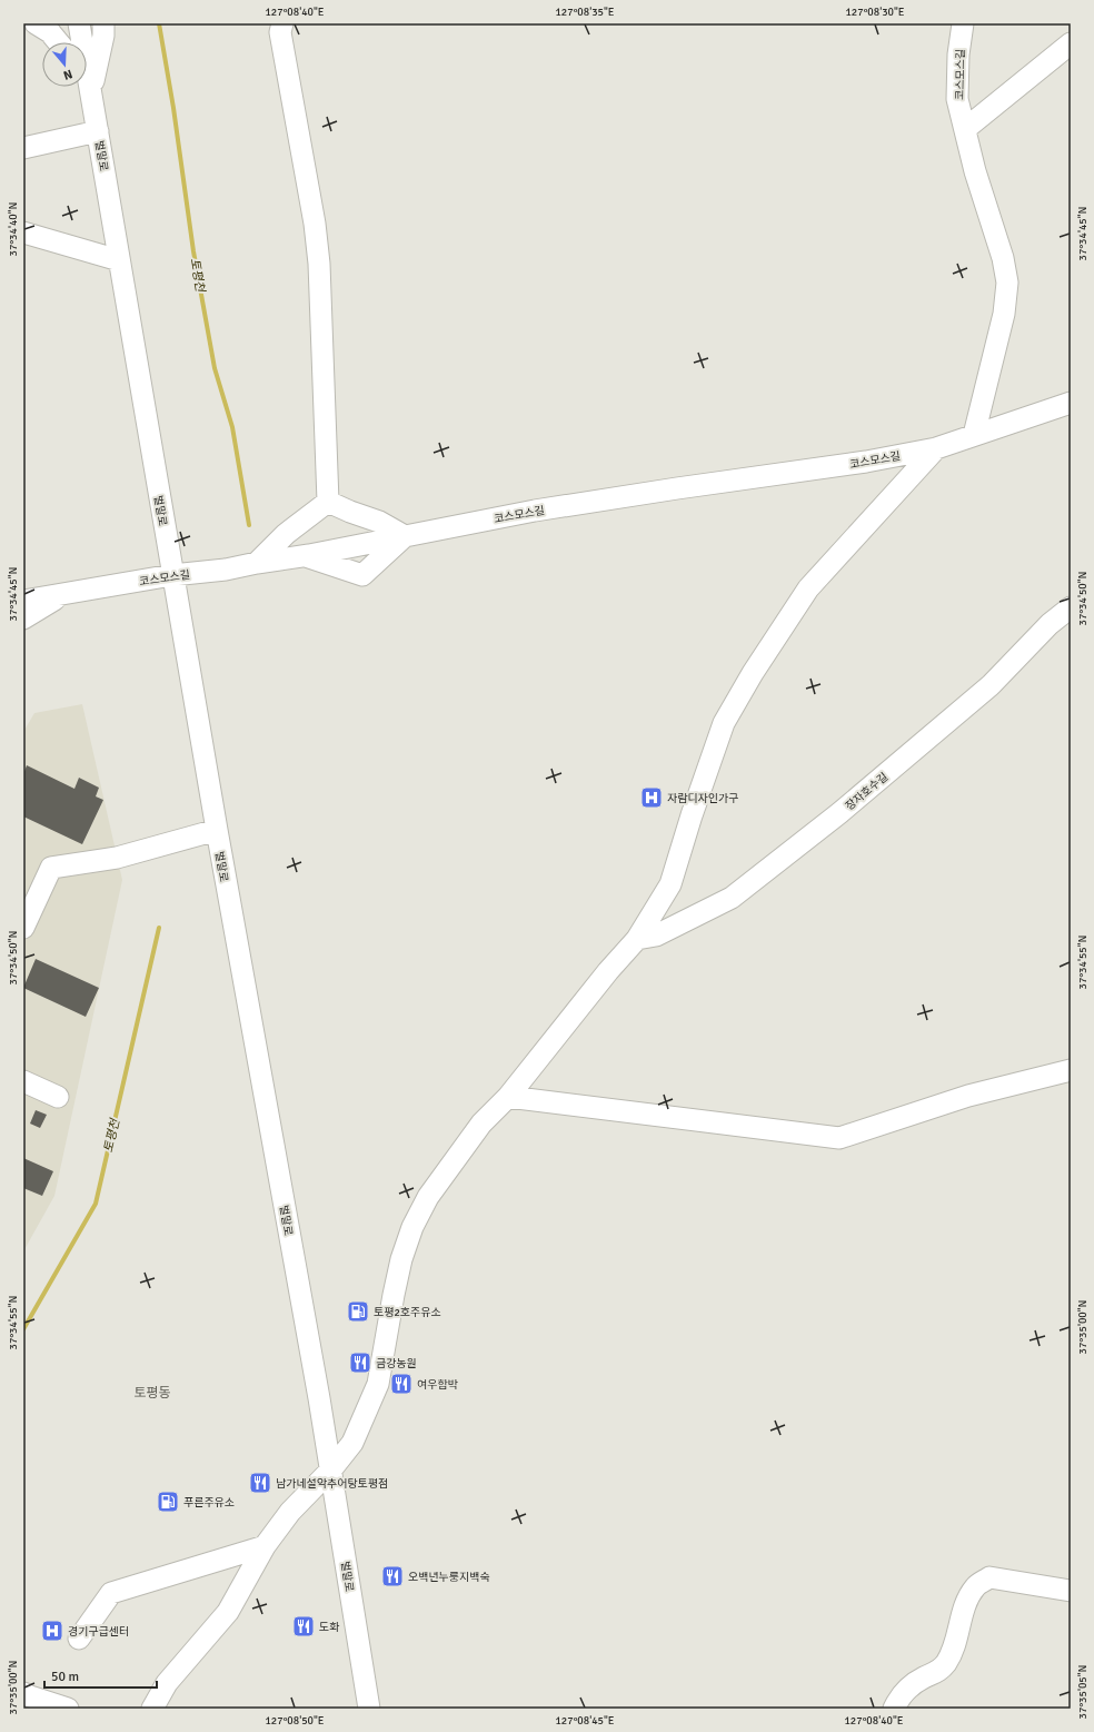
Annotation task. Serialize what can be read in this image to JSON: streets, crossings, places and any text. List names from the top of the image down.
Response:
{
  "streets": {
    "street": ["코스모스길", "벌말로", "장자호수길"]
  },
  "crossings": [
    ["코스모스길", "벌말로"]
  ],
  "districts": ["토평동"],
  "water": ["토평천"],
  "places": {
    "hospital": ["자람디자인가구", "경기구급센터"],
    "fuel station": ["토평2호주유소", "푸른주유소"],
    "restaurant": [
      "금강농원",
      "여우함박",
      "남가네설악추어탕토평점",
      "오백년누룽지백숙",
      "도화"
    ]
  },
  "scale_bar": "50 m",
  "north": "bottom",
  "coordinates": [
    "127°08'40\"E",
    "127°08'35\"E",
    "127°08'30\"E",
    "37°34'40\"N",
    "37°34'45\"N",
    "37°34'50\"N",
    "37°34'55\"N",
    "37°35'00\"N",
    "37°35'05\"N",
    "127°08'50\"E",
    "127°08'45\"E"
  ]
}
